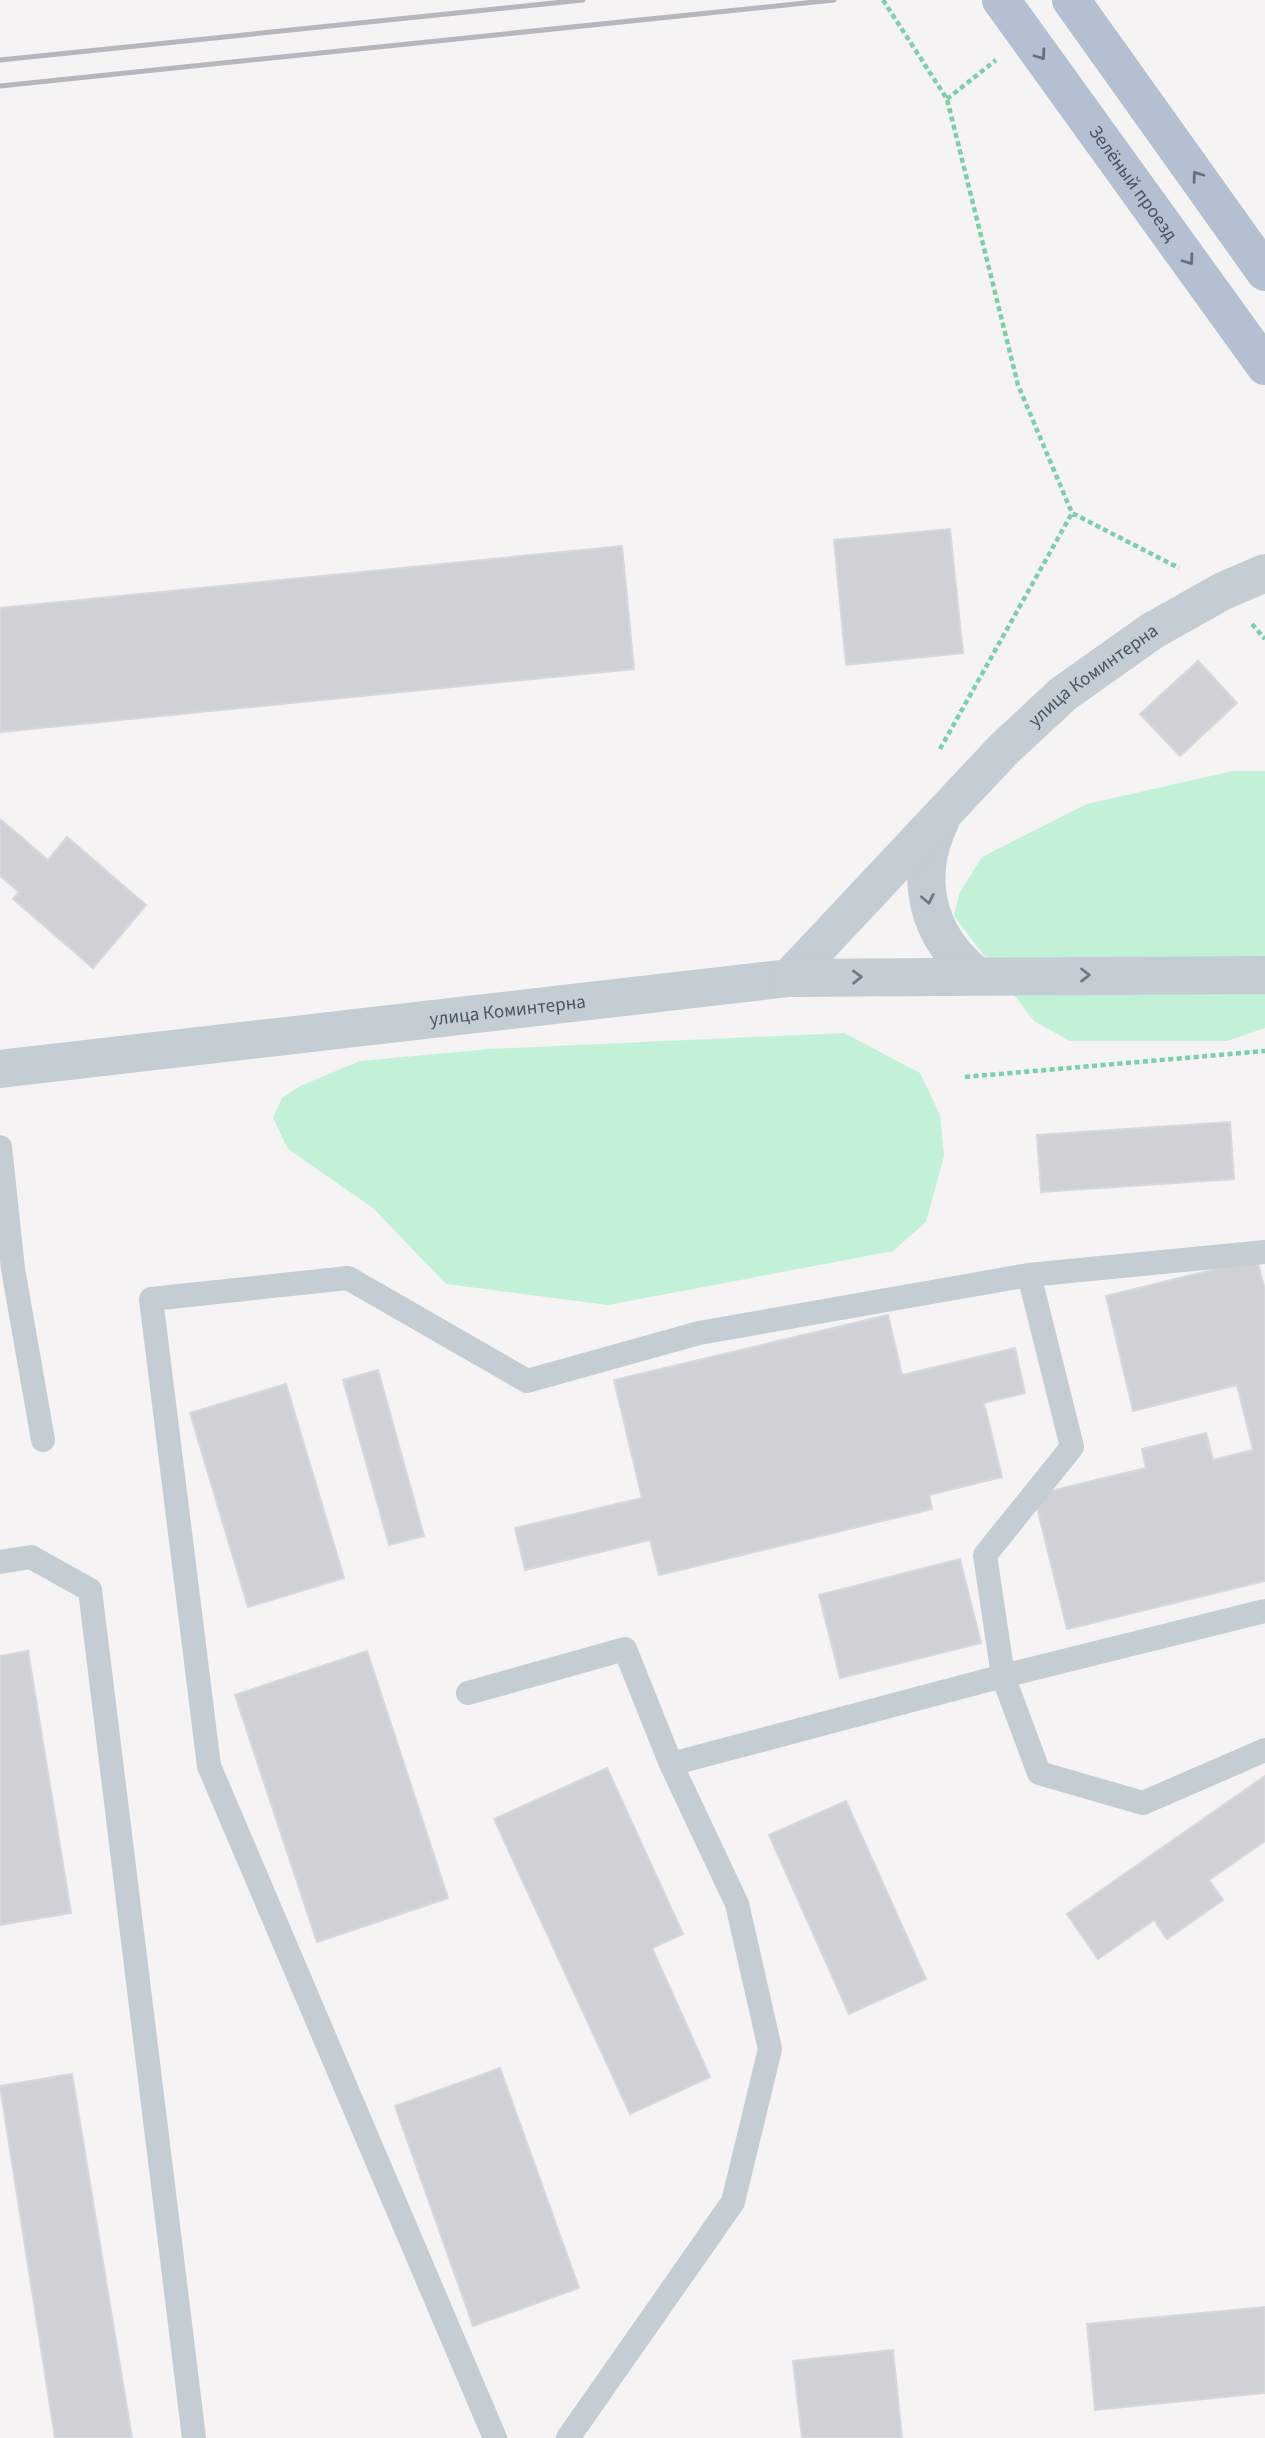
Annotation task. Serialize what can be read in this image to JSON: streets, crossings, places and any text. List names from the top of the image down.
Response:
{
  "streets": {
    "main road": ["Зелёный проезд"],
    "street": ["улица Коминтерна"]
  }
}
